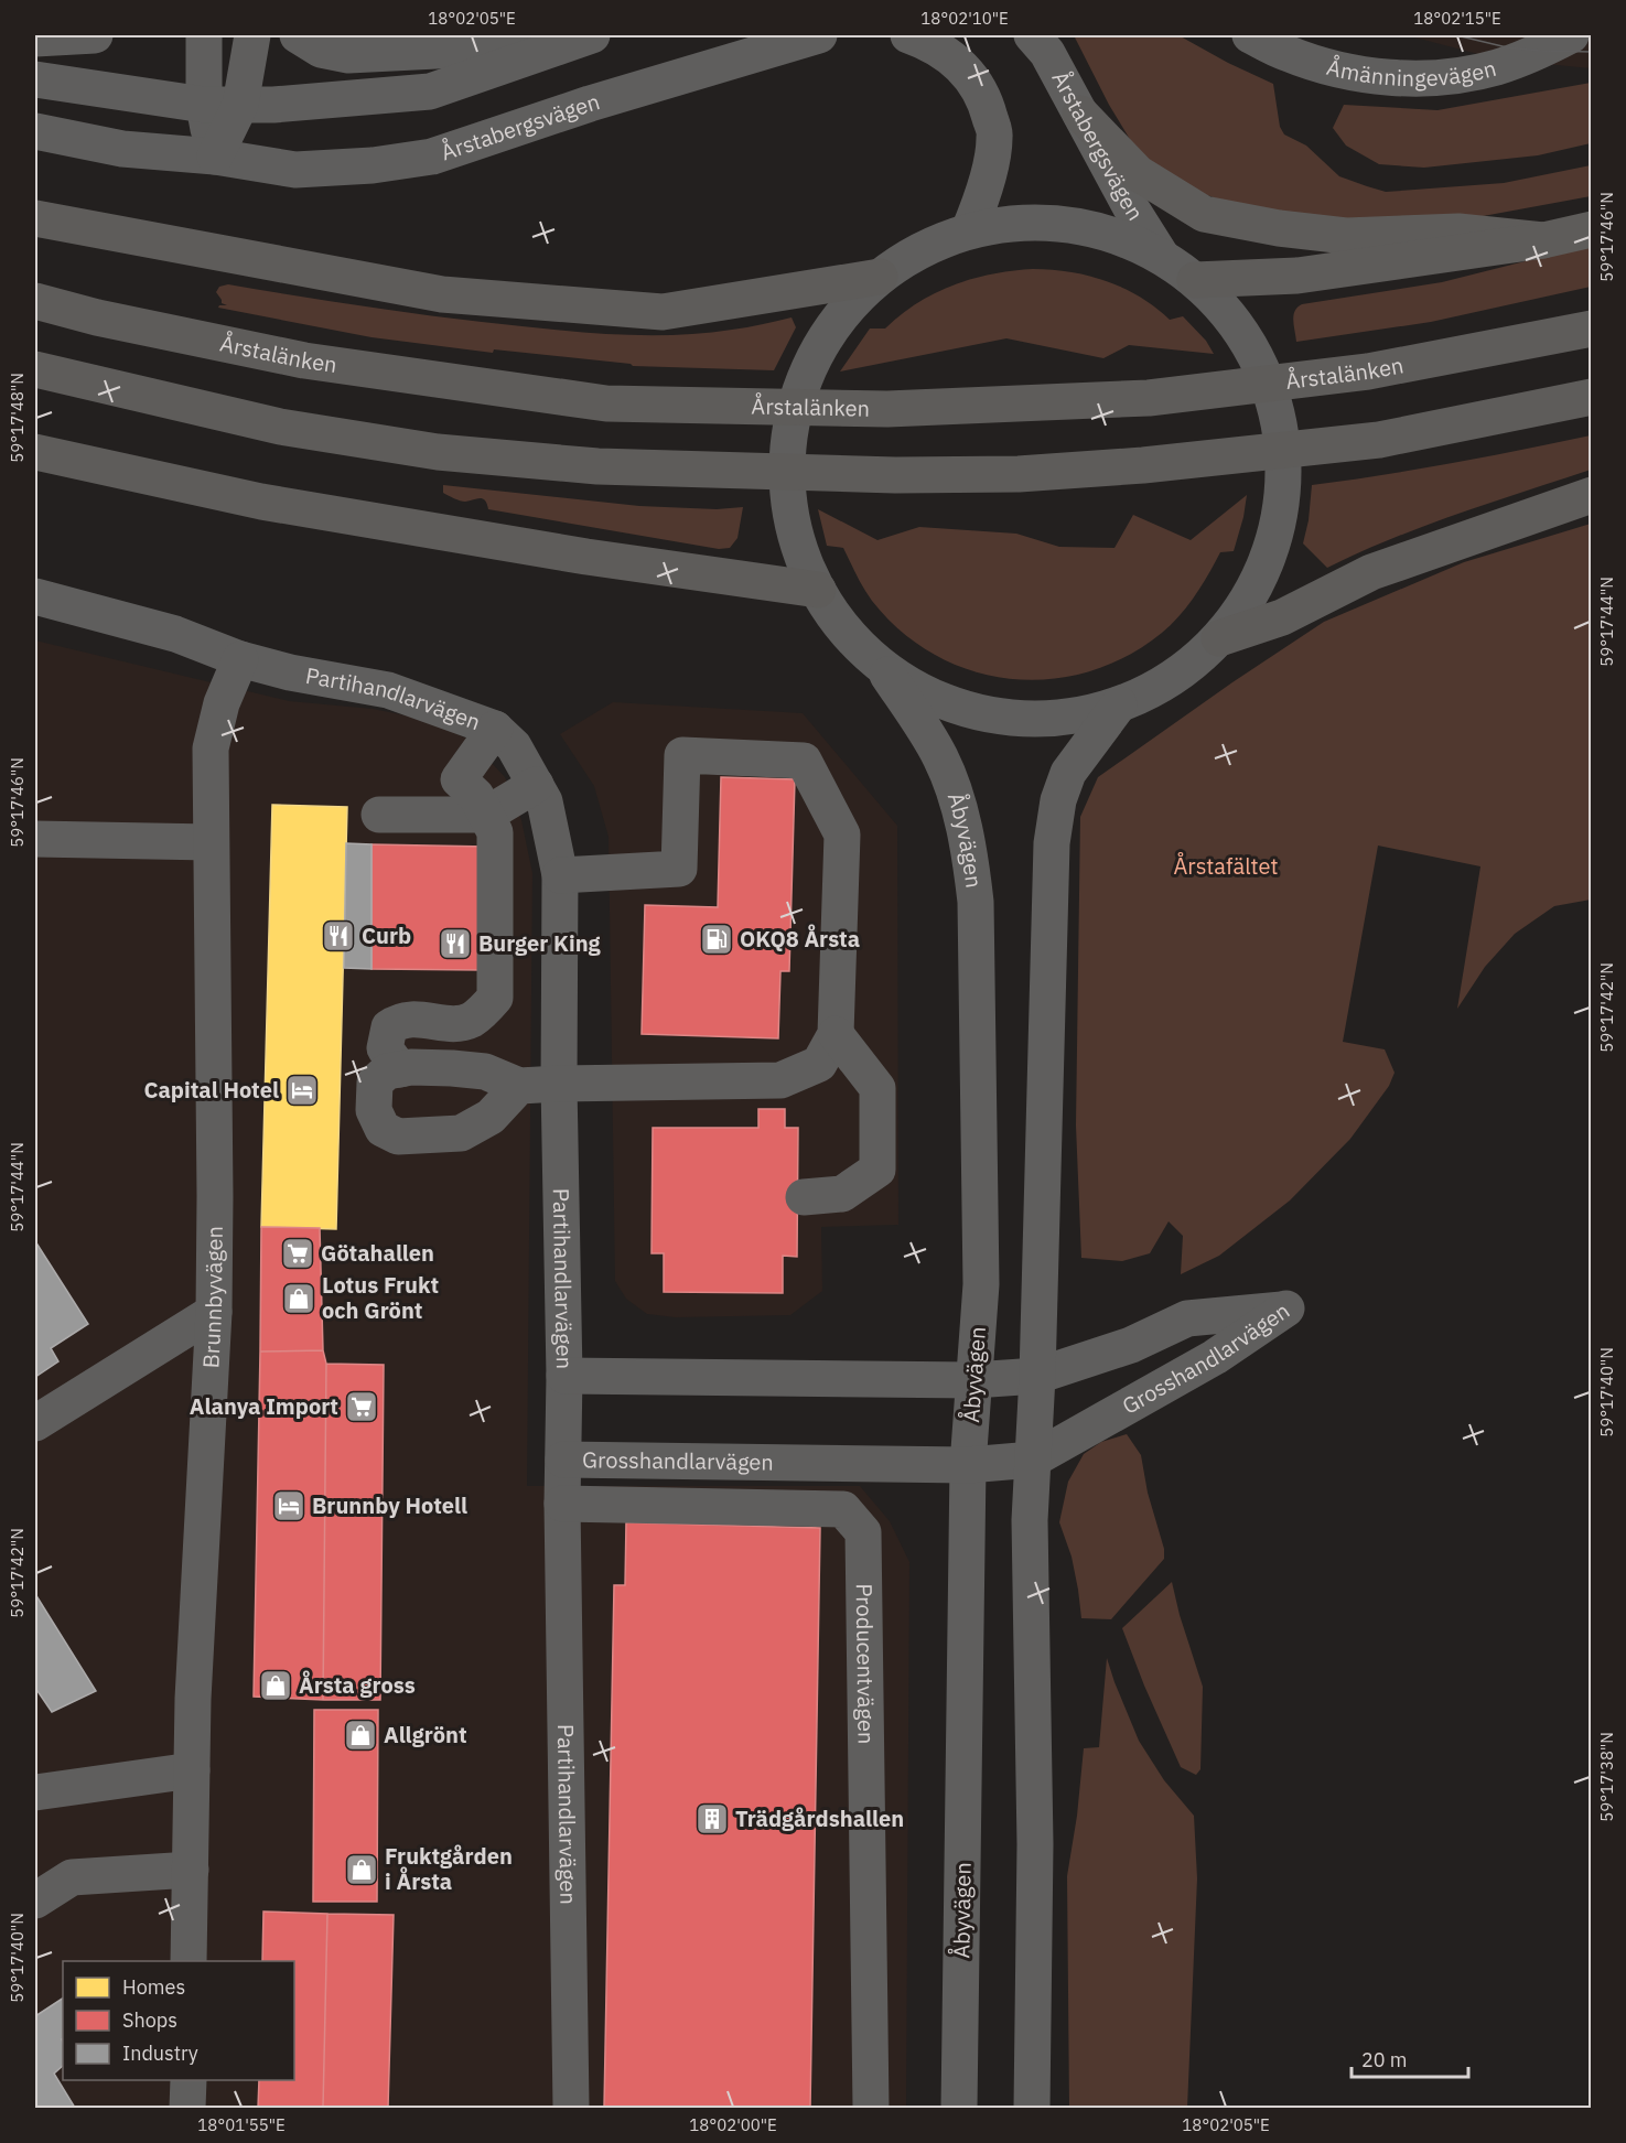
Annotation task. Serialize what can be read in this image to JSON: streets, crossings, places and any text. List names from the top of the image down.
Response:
{
  "streets": {
    "highway": ["Årstalänken"],
    "street": [
      "Åmänningevägen",
      "Årstabergsvägen",
      "Partihandlarvägen",
      "Åbyvägen",
      "Brunnbyvägen",
      "Grosshandlarvägen",
      "Producentvägen"
    ]
  },
  "crossings": [
    ["Partihandlarvägen", "Brunnbyvägen"],
    ["Partihandlarvägen", "Grosshandlarvägen"],
    ["Partihandlarvägen", "Producentvägen"],
    ["Åbyvägen", "Grosshandlarvägen"]
  ],
  "parks": ["Årstafältet"],
  "places": {
    "restaurant": ["Curb", "Burger King"],
    "fuel station": ["OKQ8 Årsta"],
    "hotel": ["Capital Hotel", "Brunnby Hotell"],
    "supermarket": ["Götahallen", "Alanya Import"],
    "shop": [
      "Lotus Frukt och Grönt",
      "Årsta gross",
      "Allgrönt",
      "Fruktgården i Årsta"
    ],
    "building": ["Trädgårdshallen"]
  },
  "legend": ["Homes", "Shops", "Industry"],
  "scale_bar": "20 m",
  "coordinates": [
    "18°02'05\"E",
    "18°02'10\"E",
    "18°02'15\"E",
    "59°17'46\"N",
    "59°17'48\"N",
    "59°17'44\"N",
    "59°17'42\"N",
    "59°17'40\"N",
    "59°17'38\"N",
    "18°01'55\"E",
    "18°02'00\"E"
  ]
}
